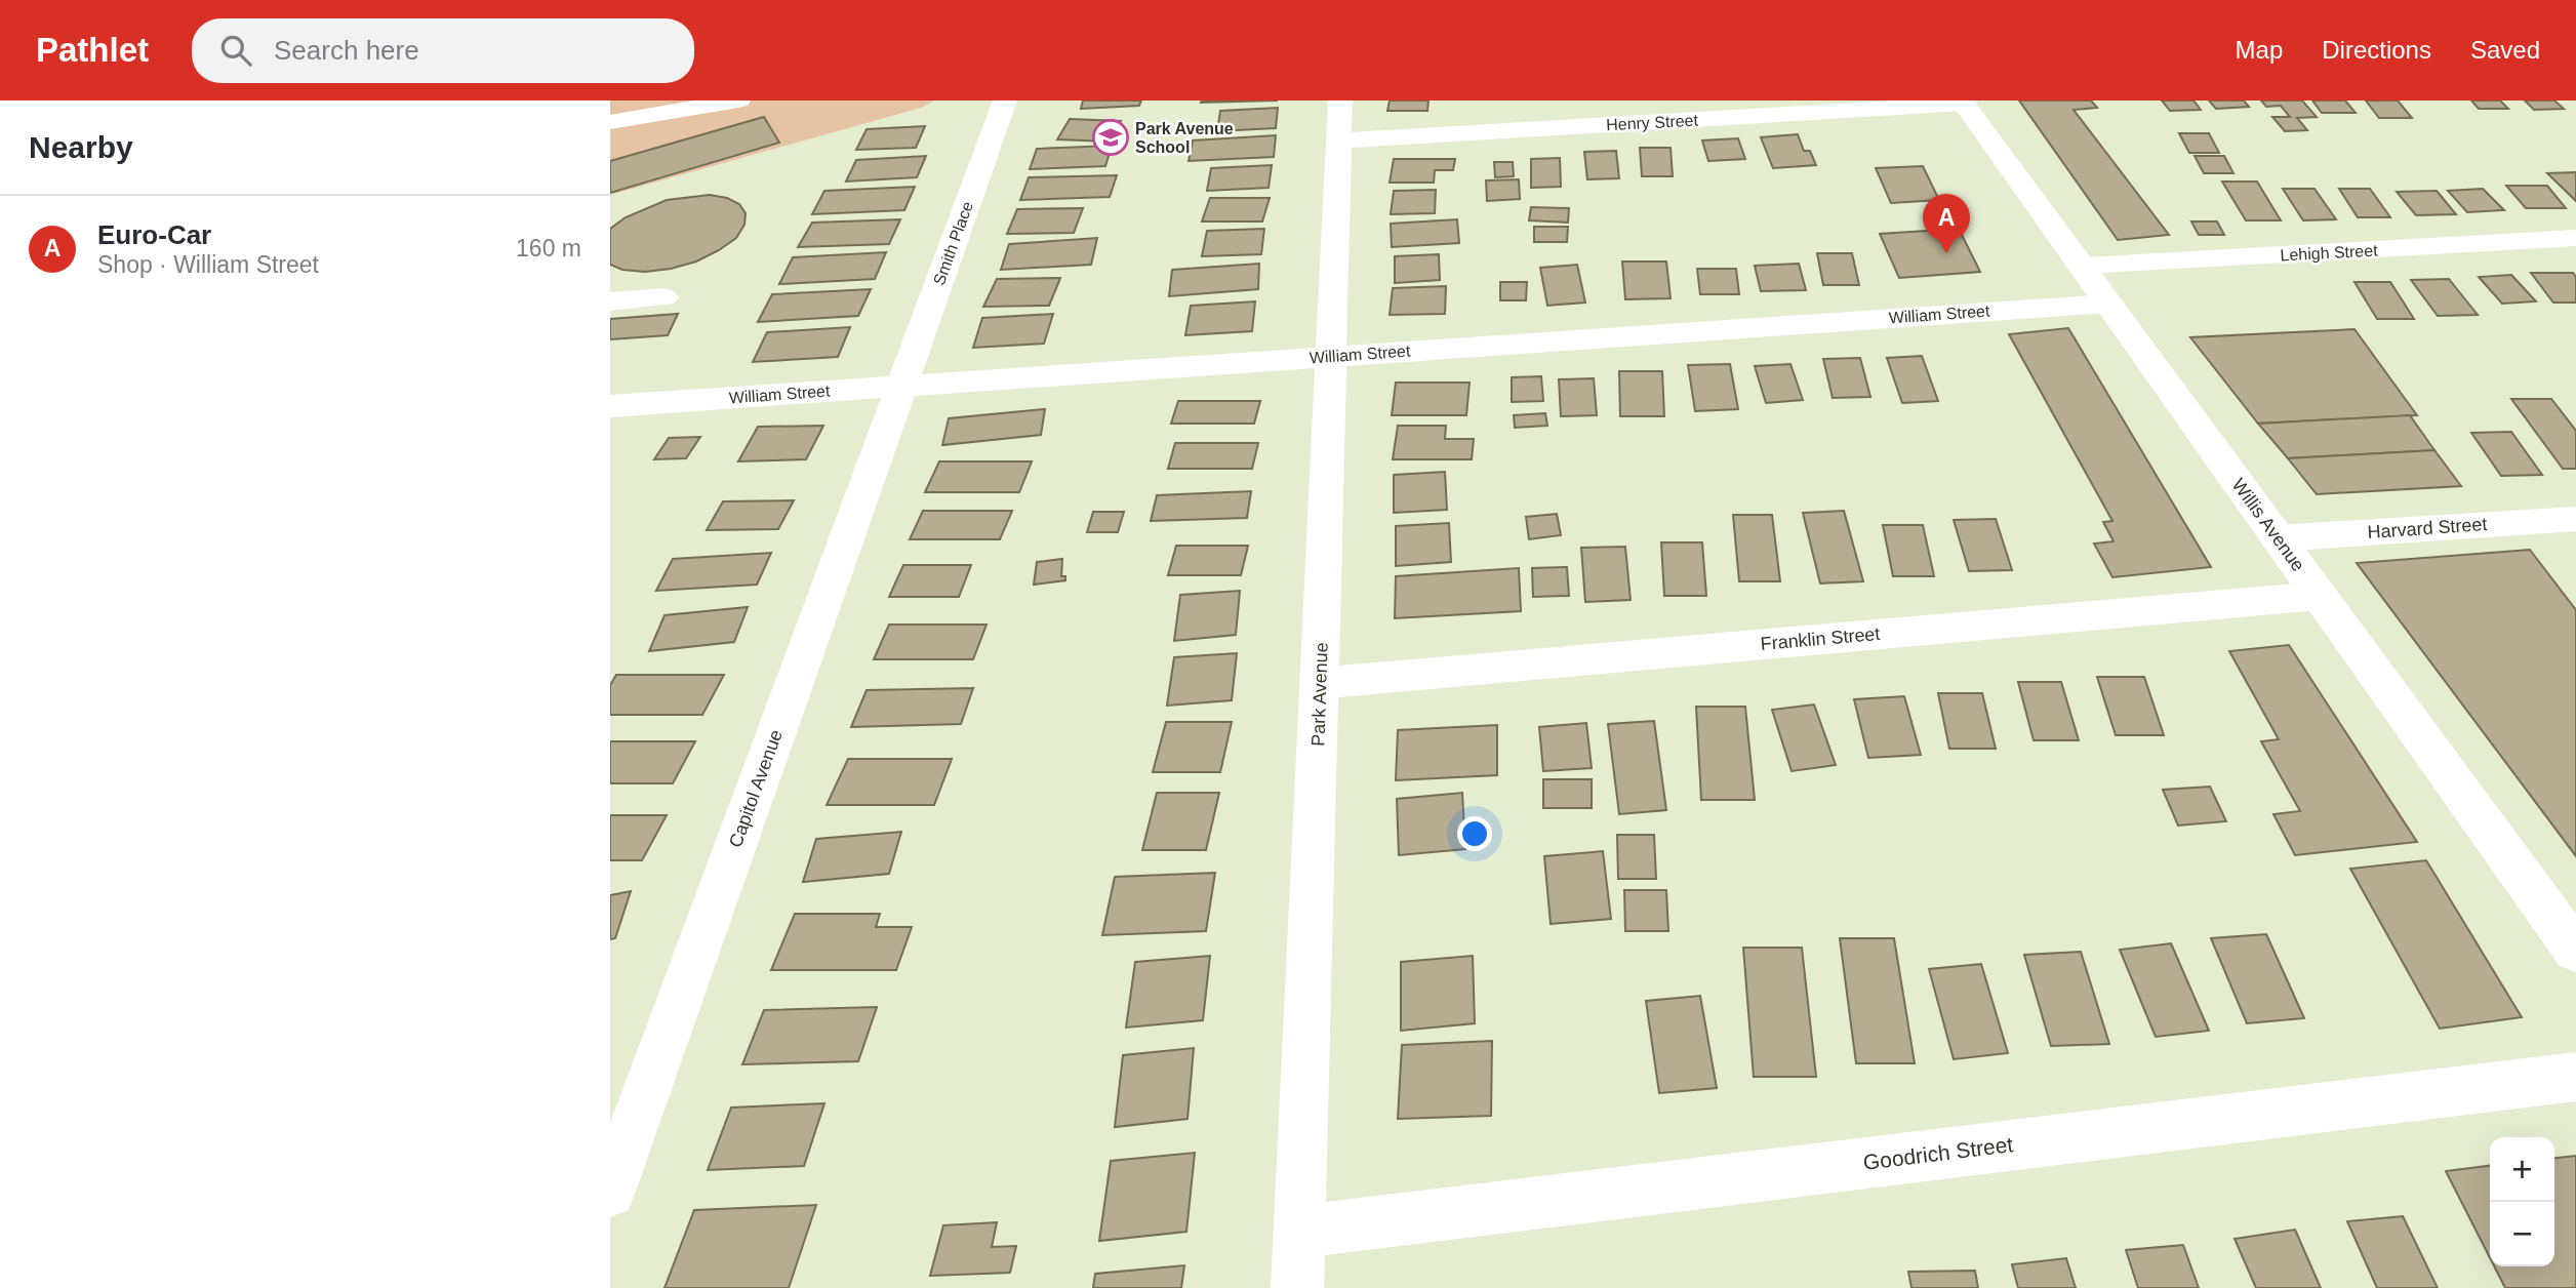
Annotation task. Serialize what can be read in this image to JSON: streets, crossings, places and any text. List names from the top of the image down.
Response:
{
  "streets": {
    "street": [
      "Henry Street",
      "Smith Place",
      "Lehigh Street",
      "William Street",
      "Willis Avenue",
      "Harvard Street",
      "Franklin Street",
      "Park Avenue",
      "Capitol Avenue",
      "Goodrich Street"
    ]
  },
  "crossings": [
    ["Henry Street", "Willis Avenue"],
    ["Henry Street", "Park Avenue"],
    ["Smith Place", "William Street"],
    ["Smith Place", "Capitol Avenue"],
    ["Lehigh Street", "Willis Avenue"],
    ["William Street", "Willis Avenue"],
    ["William Street", "Park Avenue"],
    ["William Street", "Capitol Avenue"],
    ["Willis Avenue", "Harvard Street"],
    ["Willis Avenue", "Franklin Street"],
    ["Franklin Street", "Park Avenue"],
    ["Park Avenue", "Goodrich Street"]
  ],
  "places": {
    "school or university": ["Park Avenue School"]
  },
  "page": {
    "header": "Pathlet",
    "search": "Search here",
    "nav": ["Map", "Directions", "Saved"],
    "heading": "Nearby",
    "list": [
      {
        "mark": "A",
        "name": "Euro-Car",
        "note": "Shop · William Street",
        "value": "160 m"
      }
    ],
    "pins": "A",
    "map_buttons": ["+", "−"]
  }
}
